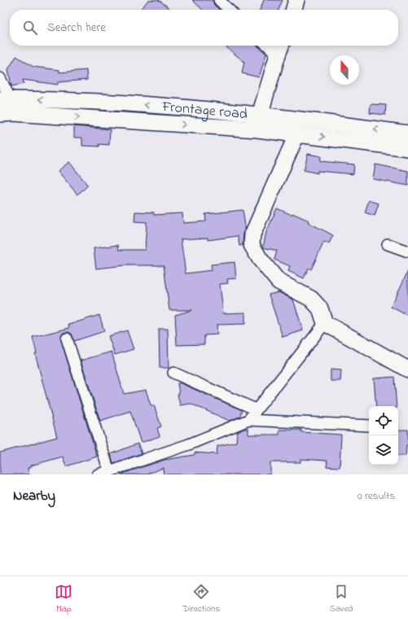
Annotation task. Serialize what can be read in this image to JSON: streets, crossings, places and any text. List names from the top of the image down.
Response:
{
  "streets": {
    "main road": ["Frontage road"]
  },
  "north": "top",
  "page": {
    "search": "Search here",
    "heading": ["Nearby", "0 results"],
    "nav": ["Map", "Directions", "Saved"]
  }
}
